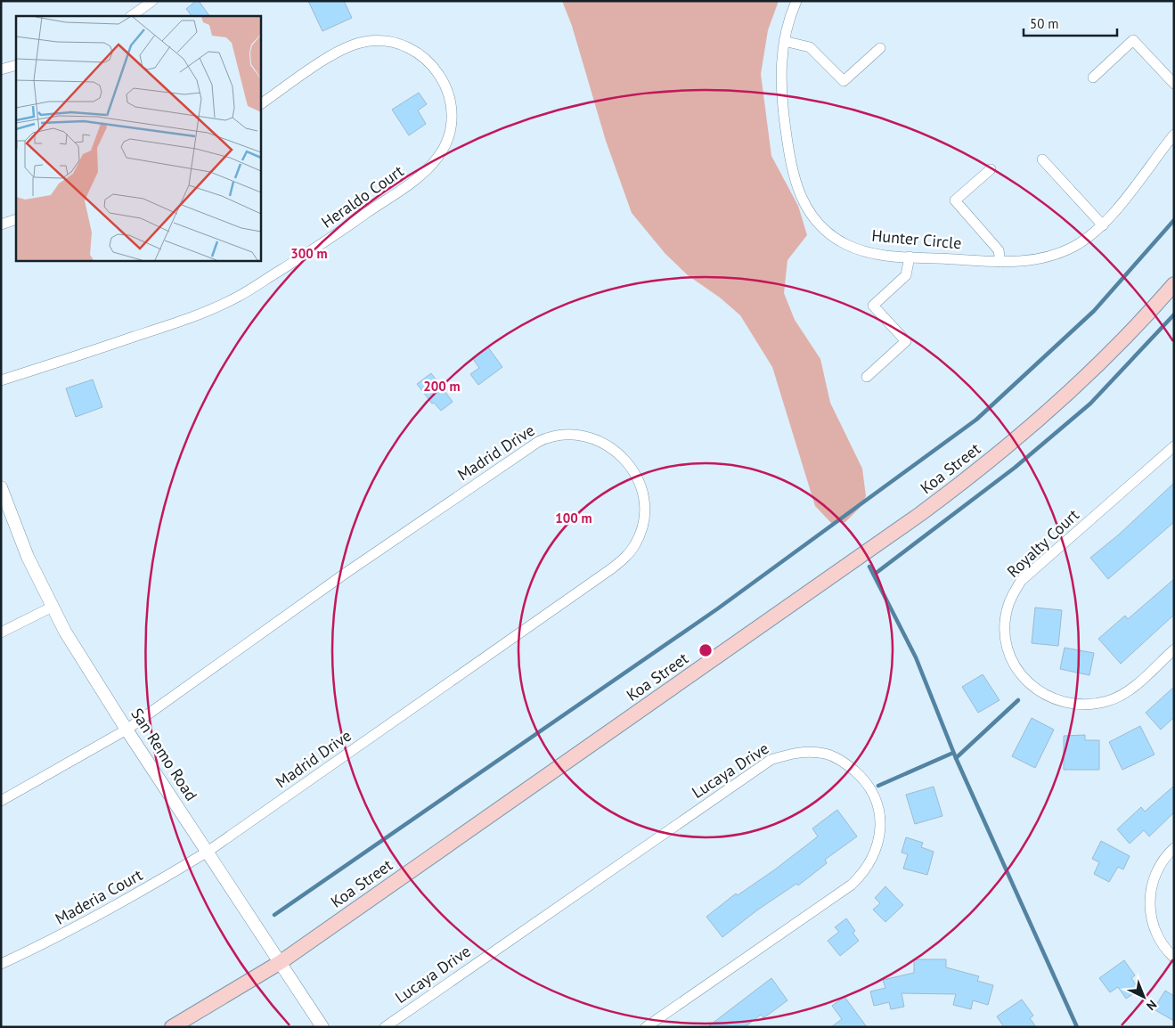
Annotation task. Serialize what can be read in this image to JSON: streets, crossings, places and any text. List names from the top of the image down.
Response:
{
  "streets": {
    "main road": ["Koa Street"],
    "street": [
      "Heraldo Court",
      "Hunter Circle",
      "Madrid Drive",
      "Royalty Court",
      "San Remo Road",
      "Lucaya Drive",
      "Maderia Court"
    ]
  },
  "crossings": [
    ["Madrid Drive", "San Remo Road"],
    ["Madrid Drive", "Maderia Court"],
    ["Koa Street", "San Remo Road"],
    ["San Remo Road", "Maderia Court"]
  ],
  "scale_bar": "50 m",
  "north": "bottom right",
  "rings": ["300 m", "200 m", "100 m"]
}
